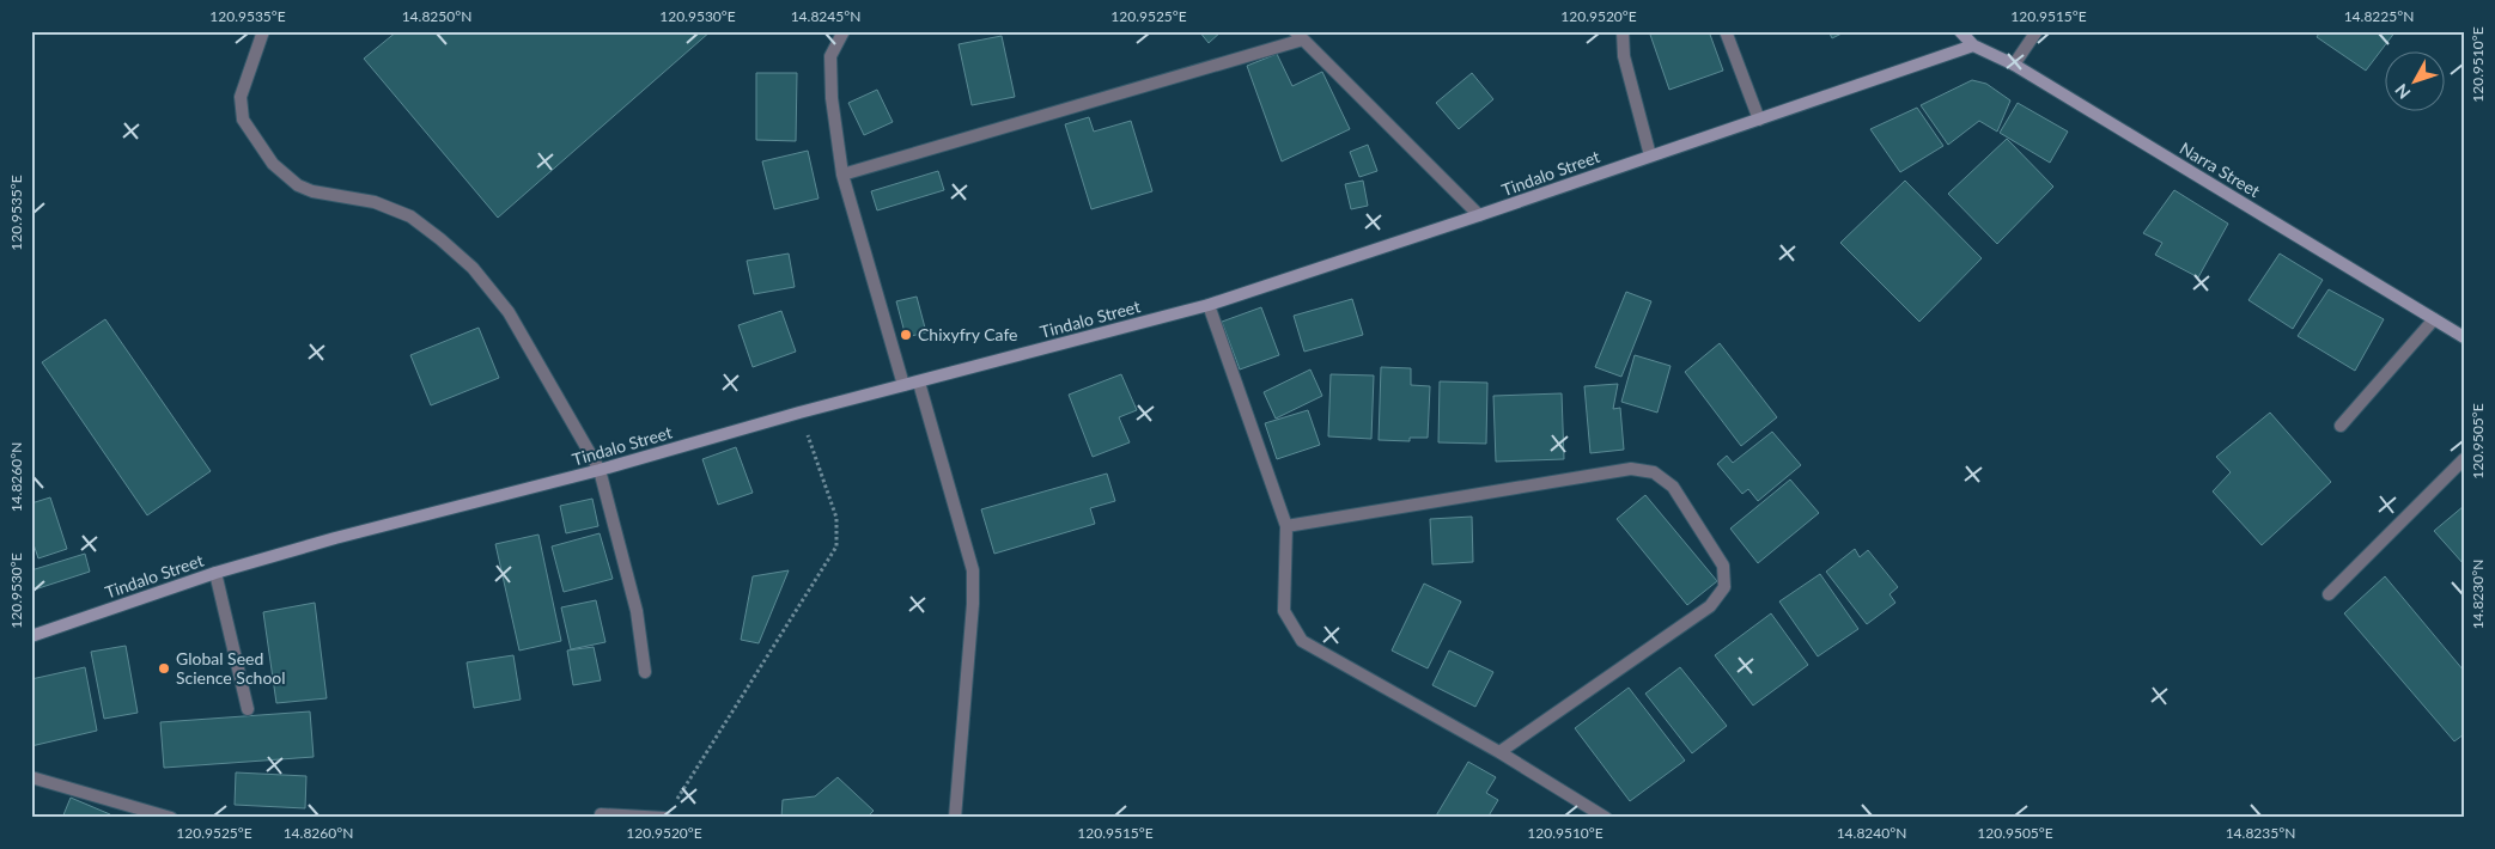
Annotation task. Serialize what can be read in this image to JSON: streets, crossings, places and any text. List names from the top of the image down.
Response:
{
  "streets": {
    "main road": ["Narra Street", "Tindalo Street"]
  },
  "crossings": [
    ["Narra Street", "Tindalo Street"]
  ],
  "places": ["Chixyfry Cafe", "Global Seed Science School"],
  "north": "bottom left",
  "coordinates": [
    "120.9535°E",
    "14.8250°N",
    "120.9530°E",
    "14.8245°N",
    "120.9525°E",
    "120.9520°E",
    "120.9515°E",
    "14.8225°N",
    "120.9510°E",
    "120.9505°E",
    "14.8260°N",
    "14.8230°N",
    "14.8240°N",
    "14.8235°N"
  ]
}
